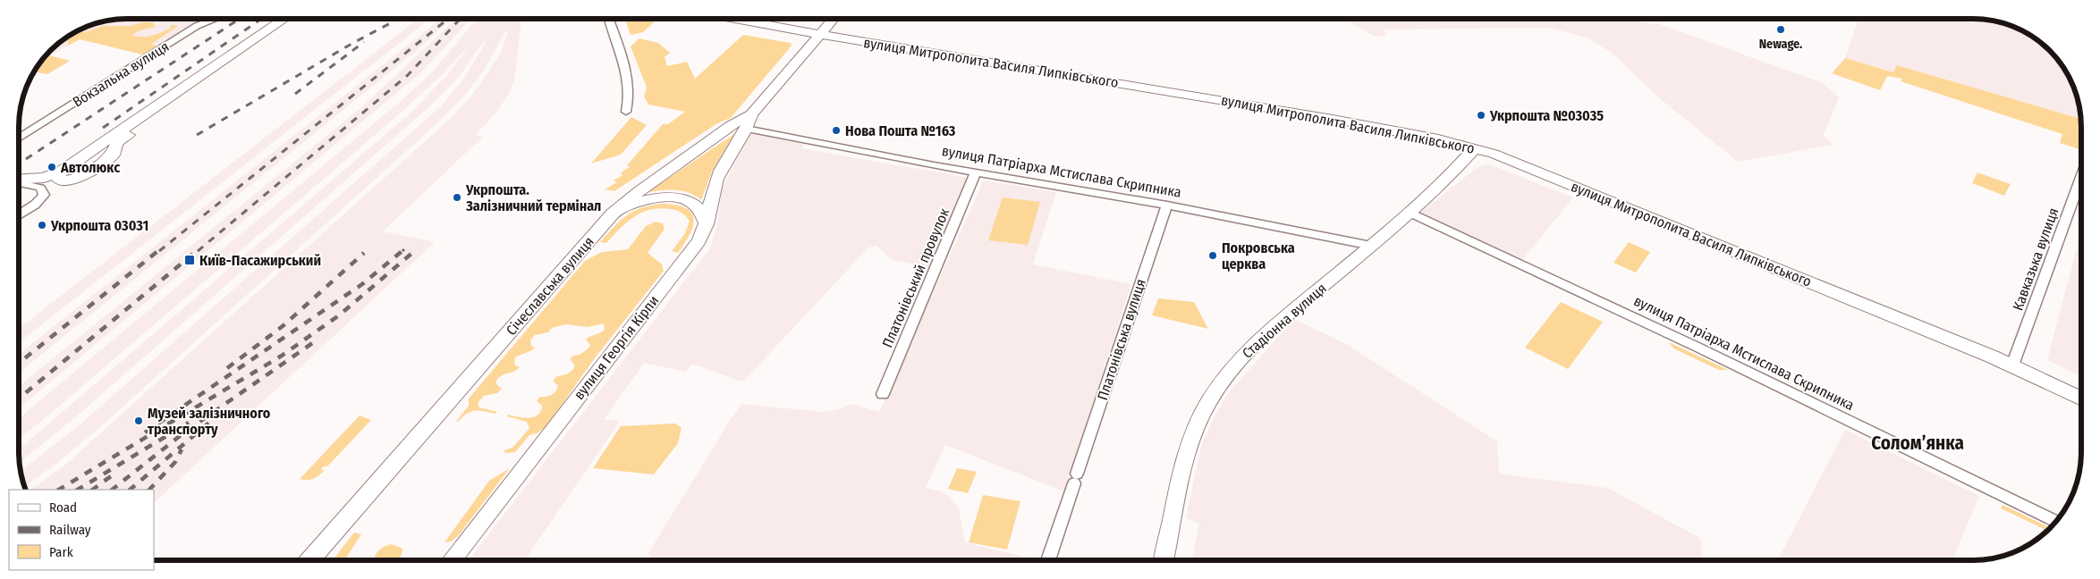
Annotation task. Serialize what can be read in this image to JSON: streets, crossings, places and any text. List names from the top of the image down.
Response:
{
  "streets": {
    "street": [
      "вулиця Митрополита Василя Липківського",
      "Вокзальна вулиця",
      "вулиця Патріарха Мстислава Скрипника",
      "Кавказька вулиця",
      "Платонівський провулок",
      "Січеславська вулиця",
      "Стадіонна вулиця",
      "Платонівська вулиця",
      "вулиця Георгія Кірпи"
    ]
  },
  "crossings": [
    ["вулиця Митрополита Василя Липківського", "Кавказька вулиця"],
    ["вулиця Митрополита Василя Липківського", "Січеславська вулиця"],
    ["вулиця Митрополита Василя Липківського", "Стадіонна вулиця"],
    ["вулиця Патріарха Мстислава Скрипника", "Платонівський провулок"],
    ["вулиця Патріарха Мстислава Скрипника", "Стадіонна вулиця"],
    ["вулиця Патріарха Мстислава Скрипника", "Платонівська вулиця"],
    ["вулиця Патріарха Мстислава Скрипника", "вулиця Георгія Кірпи"],
    ["Січеславська вулиця", "вулиця Георгія Кірпи"]
  ],
  "districts": ["Соломʼянка"],
  "places": {
    "other": [
      "Newage.",
      "Укрпошта №03035",
      "Нова Пошта №163",
      "Автолюкс",
      "Укрпошта. Залізничний термінал",
      "Укрпошта 03031",
      "Покровська церква",
      "Музей залізничного транспорту"
    ],
    "transit": ["Київ-Пасажирський"]
  },
  "legend": ["Road", "Railway", "Park"]
}
